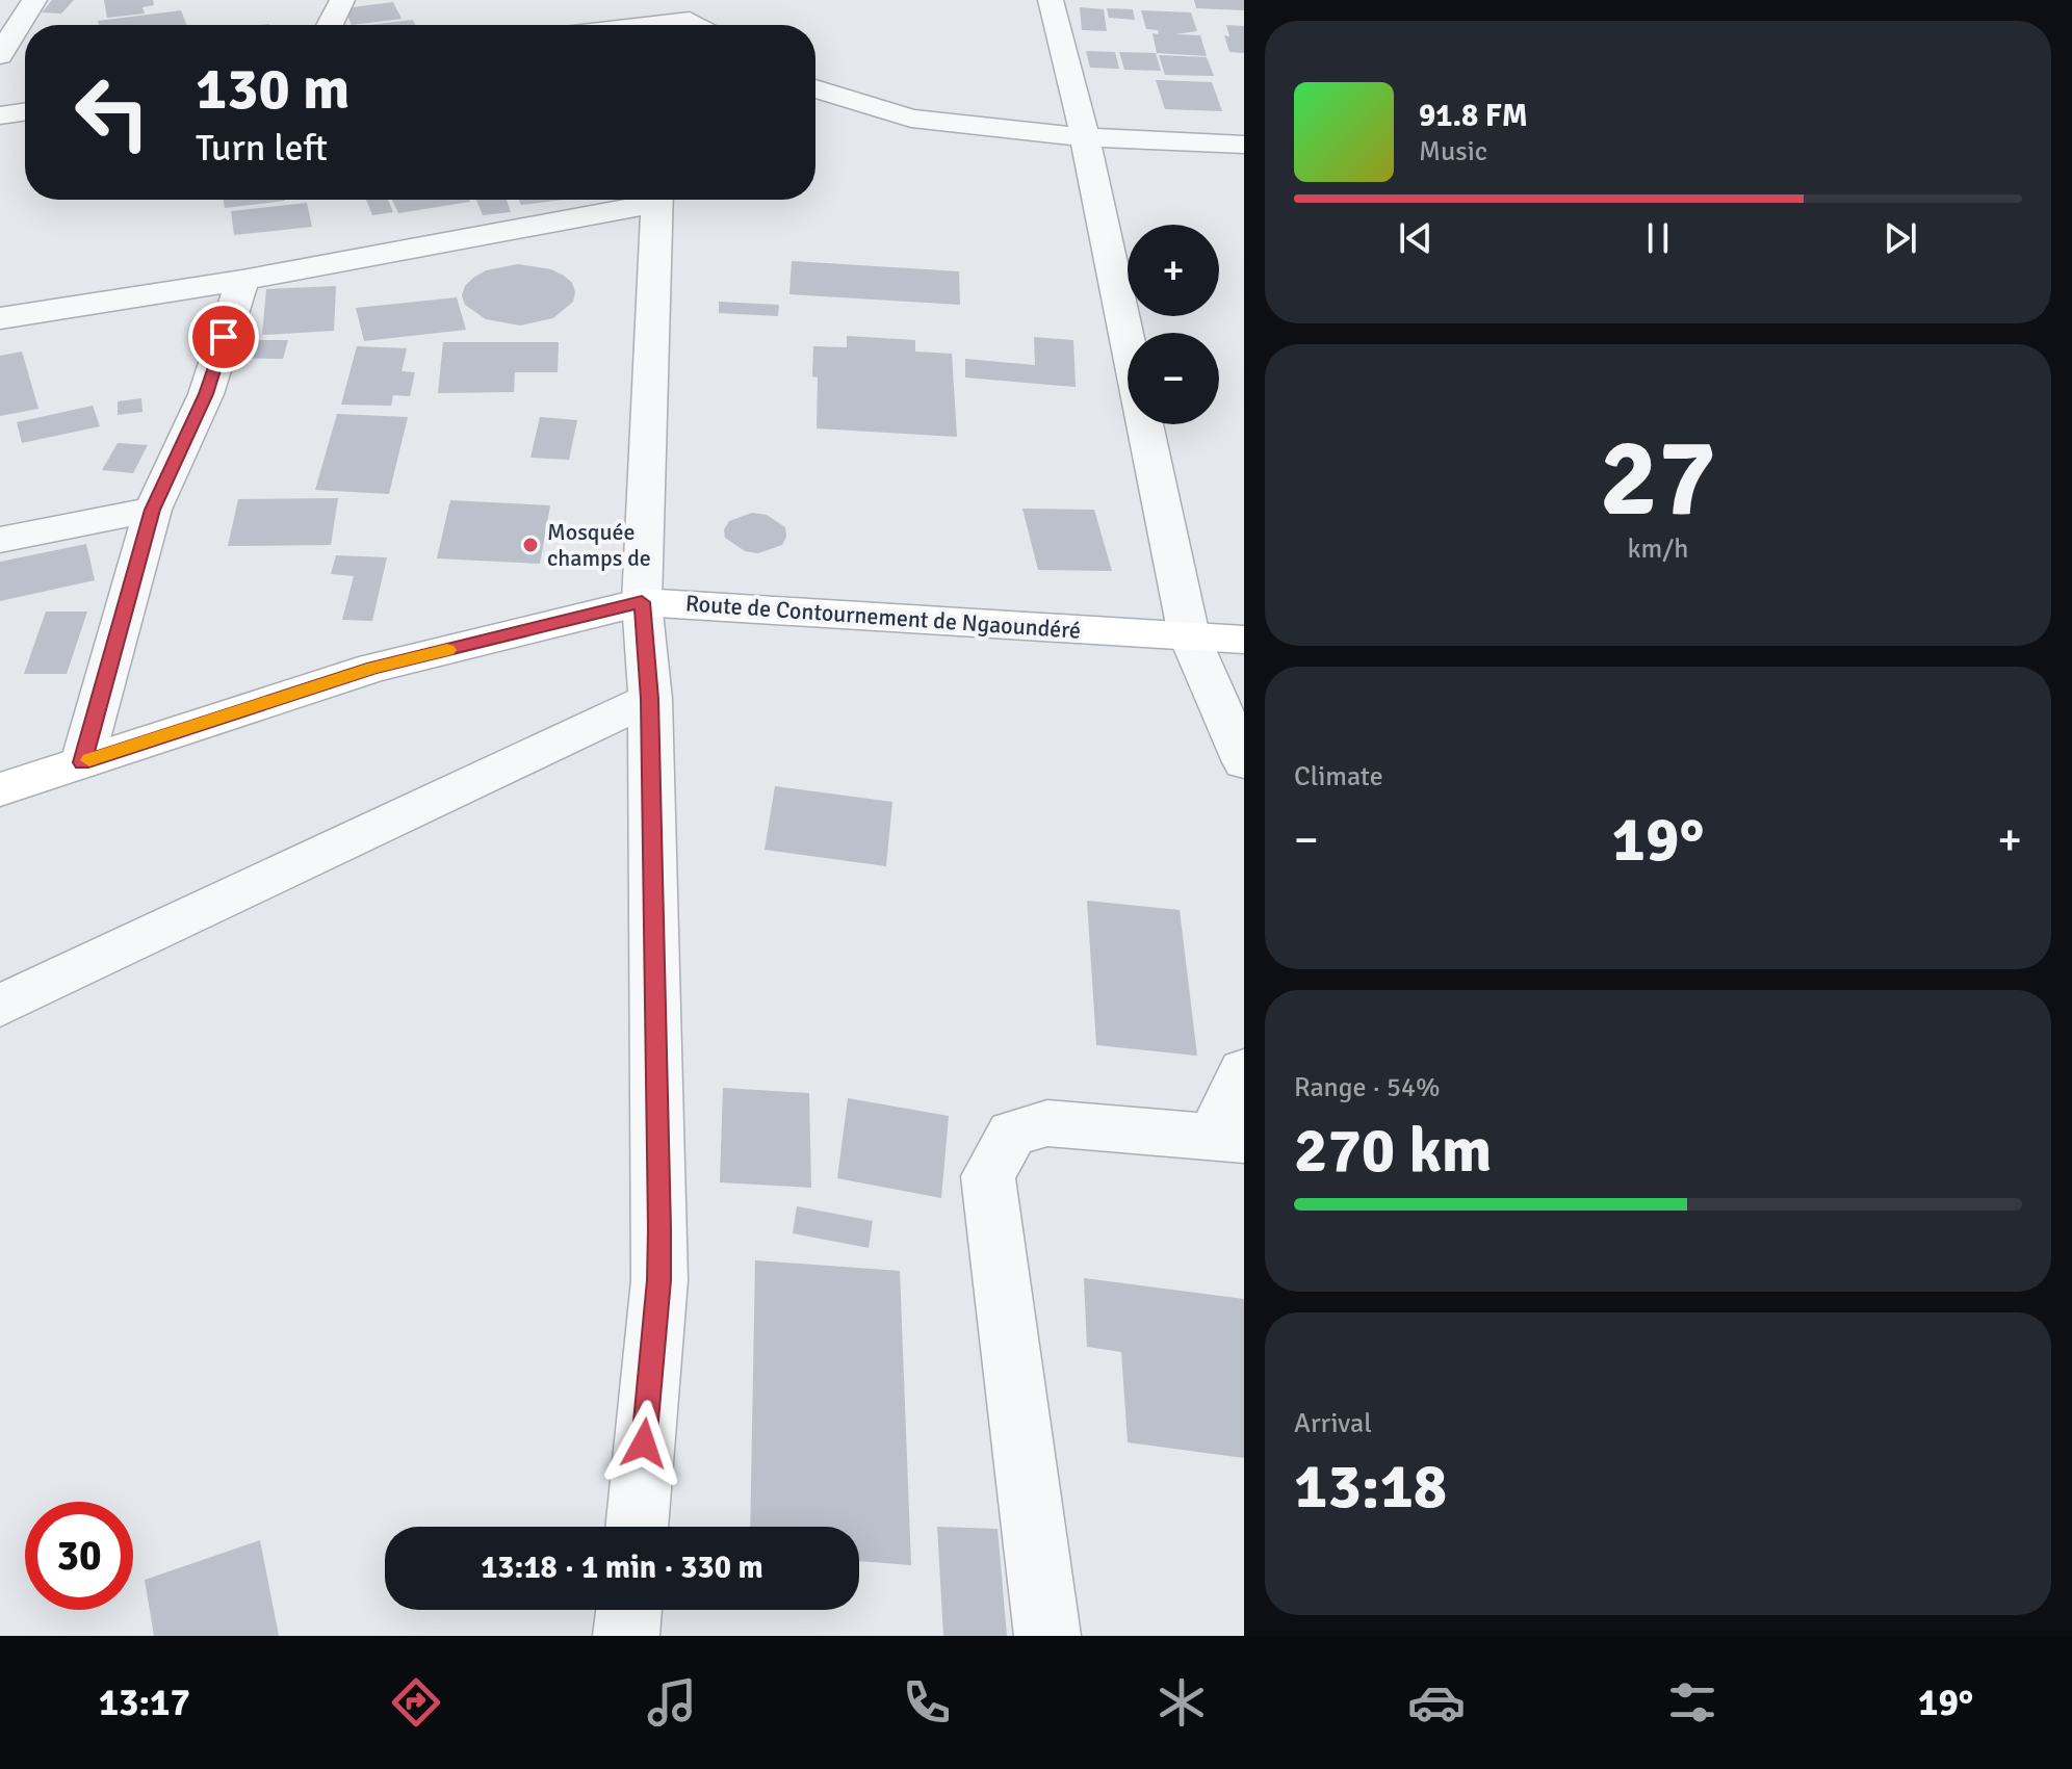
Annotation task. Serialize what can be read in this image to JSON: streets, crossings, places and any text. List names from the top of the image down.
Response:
{
  "streets": {
    "street": ["Route de Contournement de Ngaoundéré"]
  },
  "places": ["Mosquée champs de"],
  "page": {
    "turn": ["130 m", "Turn left"],
    "song": ["91.8 FM", "Music"],
    "map_buttons": ["+", "−"],
    "tile": [
      ["27", "km/h"],
      "Climate",
      ["Range · 54%", "270 km"],
      ["Arrival", "13:18"]
    ],
    "heat": ["−", "19°", "+"],
    "limit": "30",
    "trip": "13:18 · 1 min · 330 m",
    "tabs": ["13:17", "19°"]
  }
}
